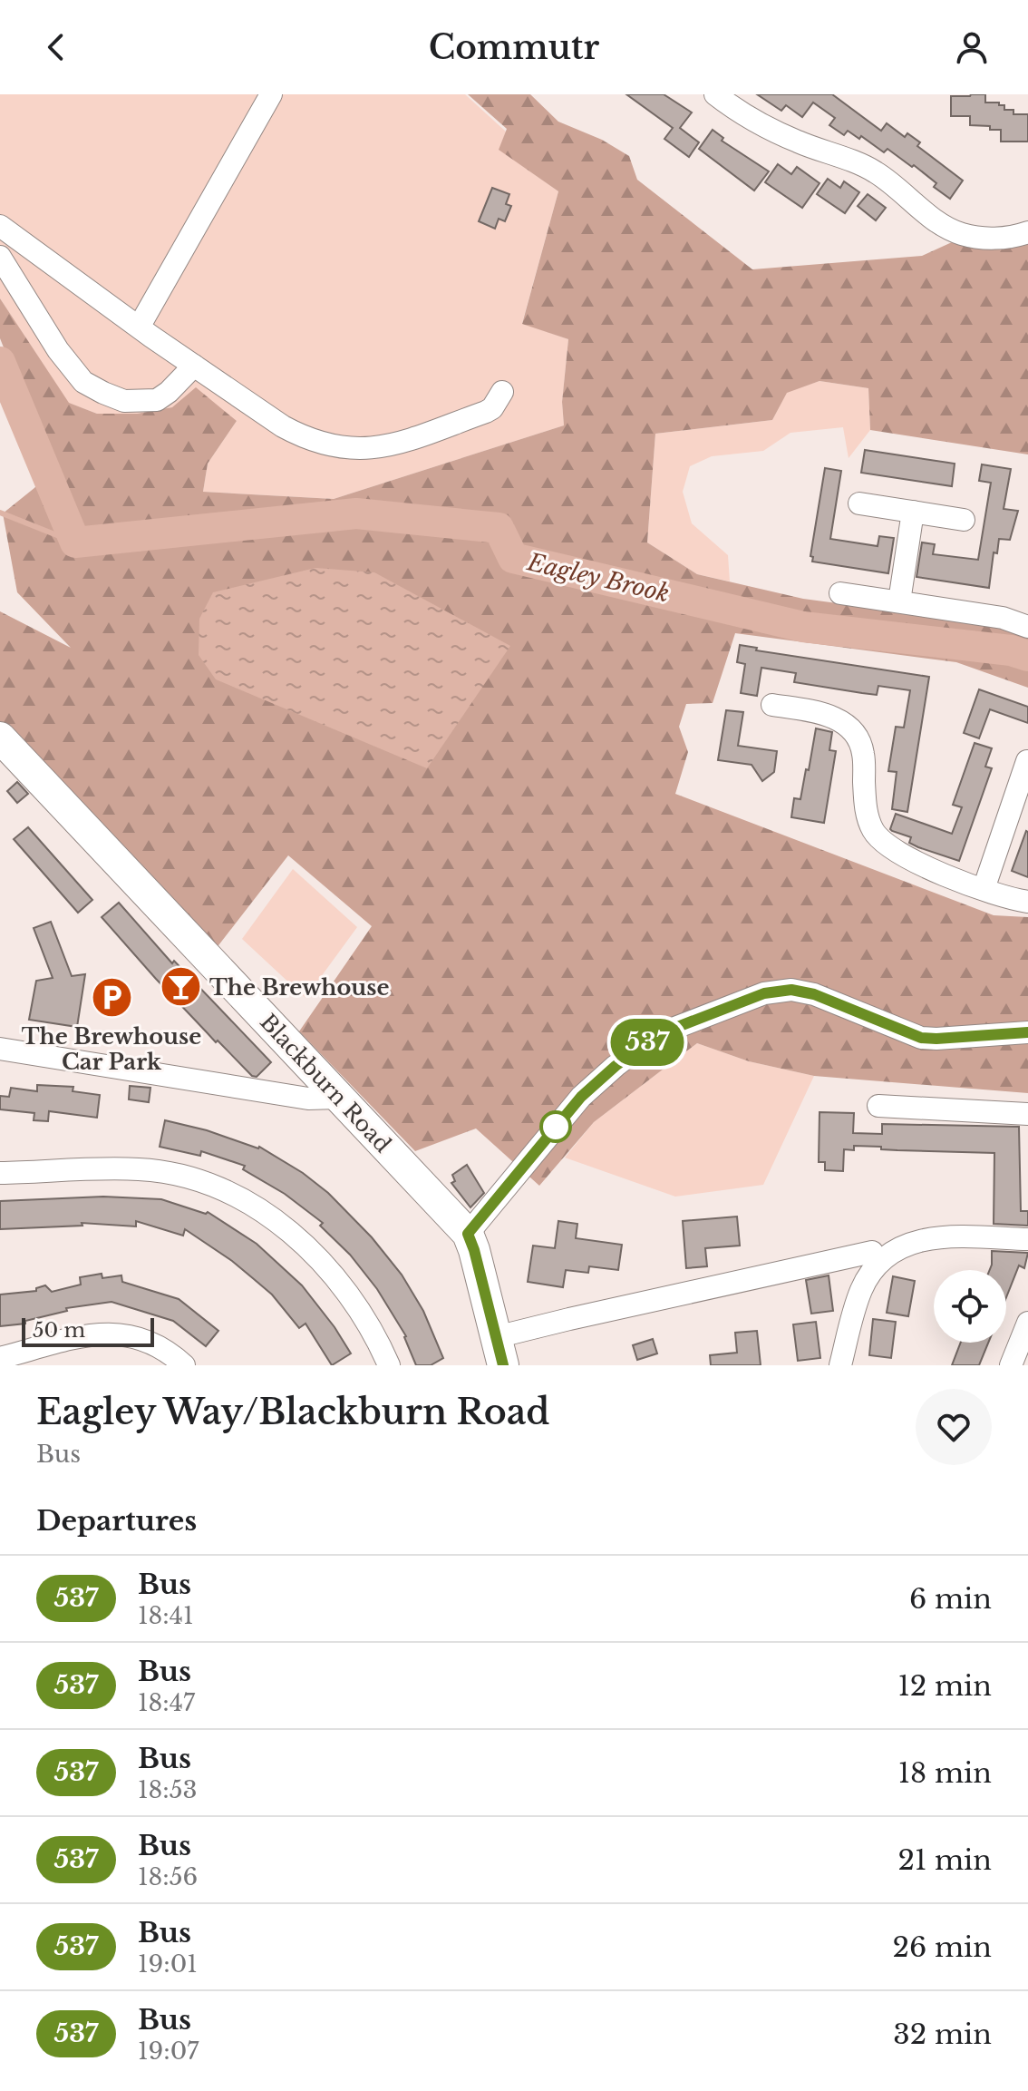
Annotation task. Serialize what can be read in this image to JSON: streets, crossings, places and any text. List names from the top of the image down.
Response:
{
  "streets": {
    "highway": ["Blackburn Road"]
  },
  "water": ["Eagley Brook"],
  "places": {
    "bar": ["The Brewhouse"],
    "parking": ["The Brewhouse Car Park"]
  },
  "lines": ["bus line 537"],
  "scale_bar": "50 m",
  "page": {
    "header": "Commutr",
    "on_map": "537",
    "scale": "50 m",
    "heading": [
      ["Eagley Way/Blackburn Road", "Bus"],
      "Departures"
    ],
    "list": [
      {
        "mark": "537",
        "name": "Bus",
        "note": "18:41",
        "value": "6 min"
      },
      {
        "mark": "537",
        "name": "Bus",
        "note": "18:47",
        "value": "12 min"
      },
      {
        "mark": "537",
        "name": "Bus",
        "note": "18:53",
        "value": "18 min"
      },
      {
        "mark": "537",
        "name": "Bus",
        "note": "18:56",
        "value": "21 min"
      },
      {
        "mark": "537",
        "name": "Bus",
        "note": "19:01",
        "value": "26 min"
      },
      {
        "mark": "537",
        "name": "Bus",
        "note": "19:07",
        "value": "32 min"
      }
    ]
  }
}
